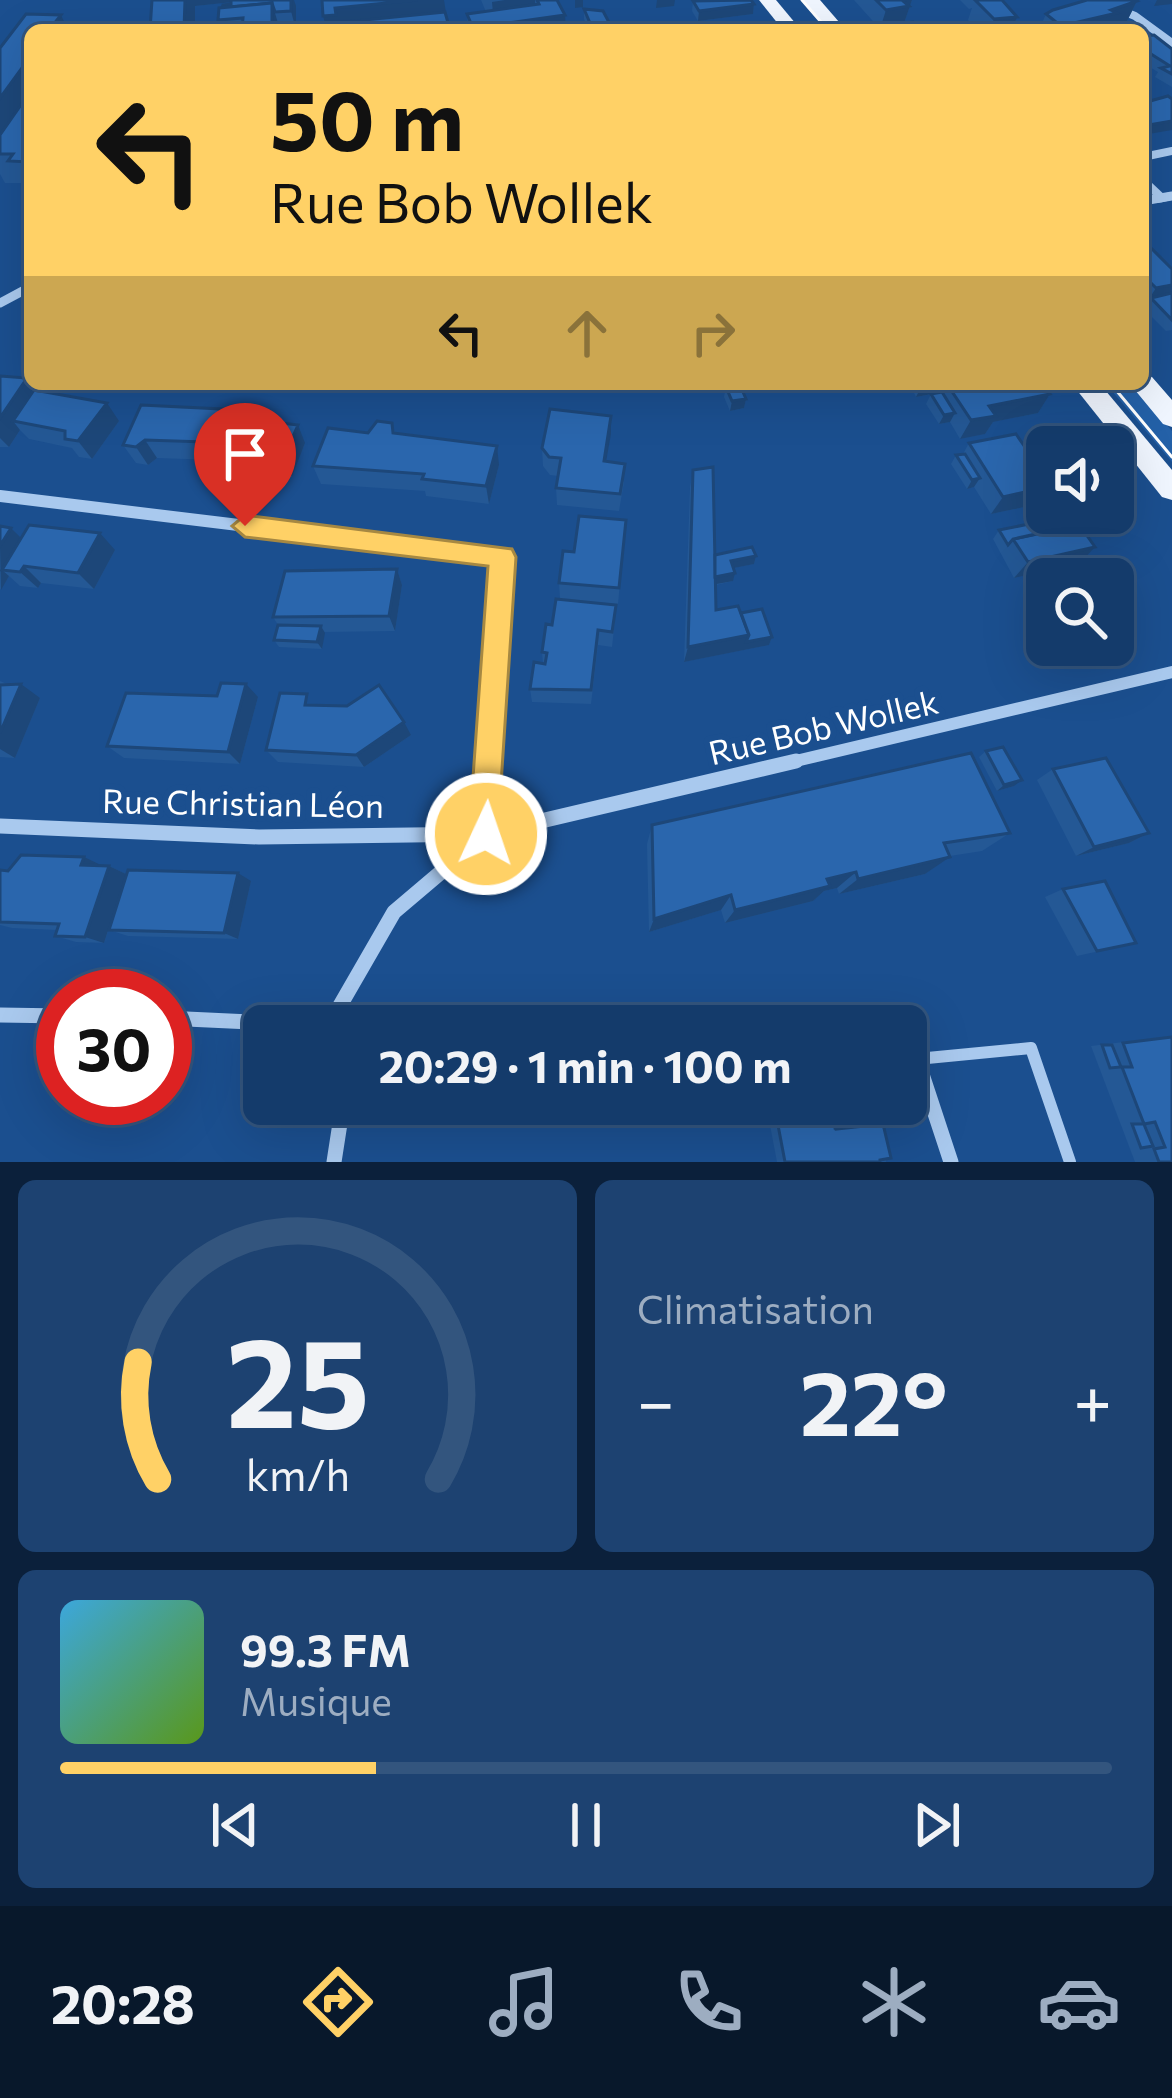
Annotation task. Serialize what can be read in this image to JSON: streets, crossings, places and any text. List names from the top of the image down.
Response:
{
  "streets": {
    "street": ["Rue Bob Wollek", "Rue Christian Léon"]
  },
  "crossings": [
    ["Rue Bob Wollek", "Rue Christian Léon"]
  ],
  "page": {
    "turn": ["50 m", "Rue Bob Wollek"],
    "limit": "30",
    "trip": "20:29 · 1 min · 100 m",
    "tile": "Climatisation",
    "heat": ["−", "22°", "+"],
    "song": ["99.3 FM", "Musique"],
    "tabs": "20:28",
    "gauge": ["25", "km/h"]
  }
}
